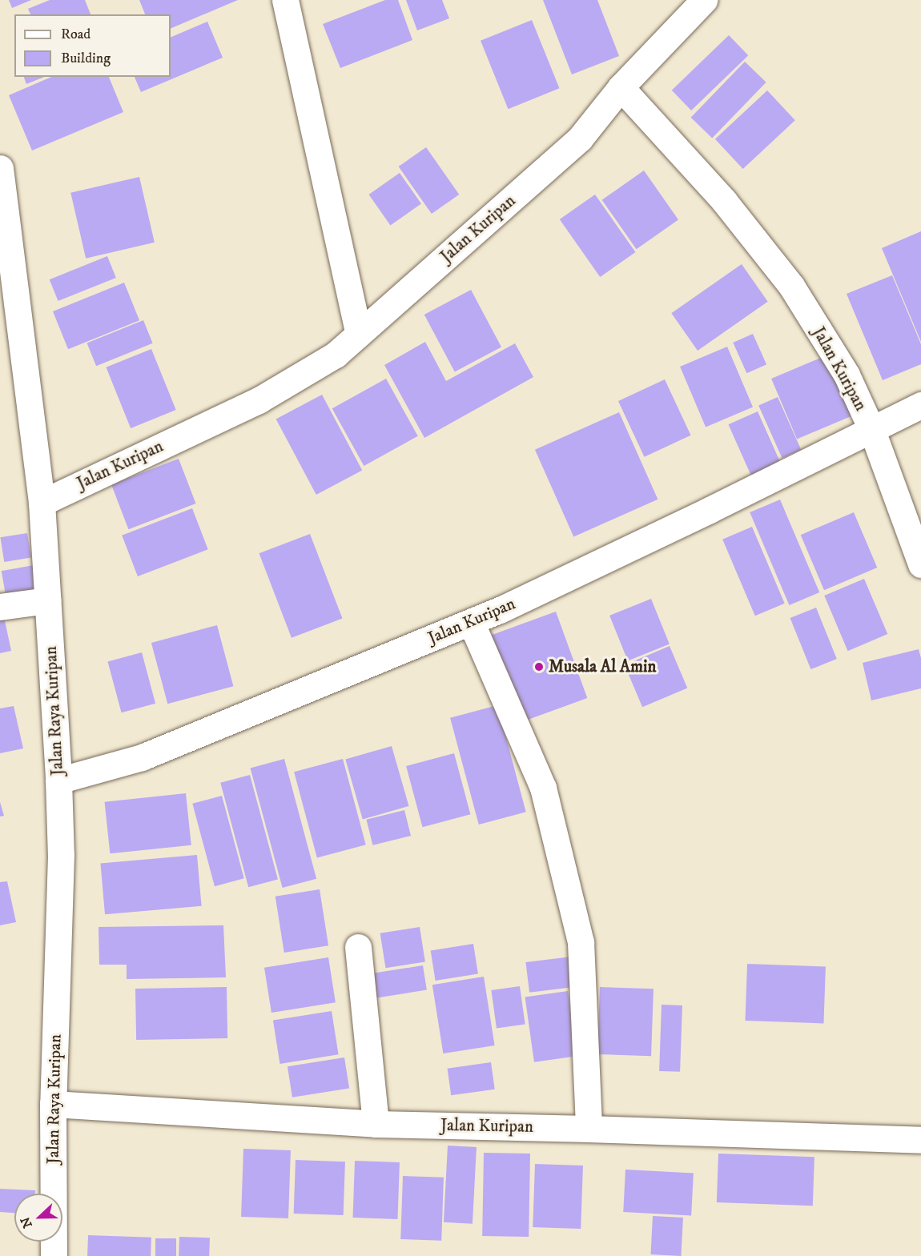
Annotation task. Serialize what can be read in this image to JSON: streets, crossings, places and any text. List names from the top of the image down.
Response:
{
  "streets": {
    "street": ["Jalan Kuripan", "Jalan Raya Kuripan"]
  },
  "crossings": [
    ["Jalan Kuripan", "Jalan Raya Kuripan"]
  ],
  "places": ["Musala Al Amin"],
  "legend": ["Road", "Building"],
  "north": "left"
}
